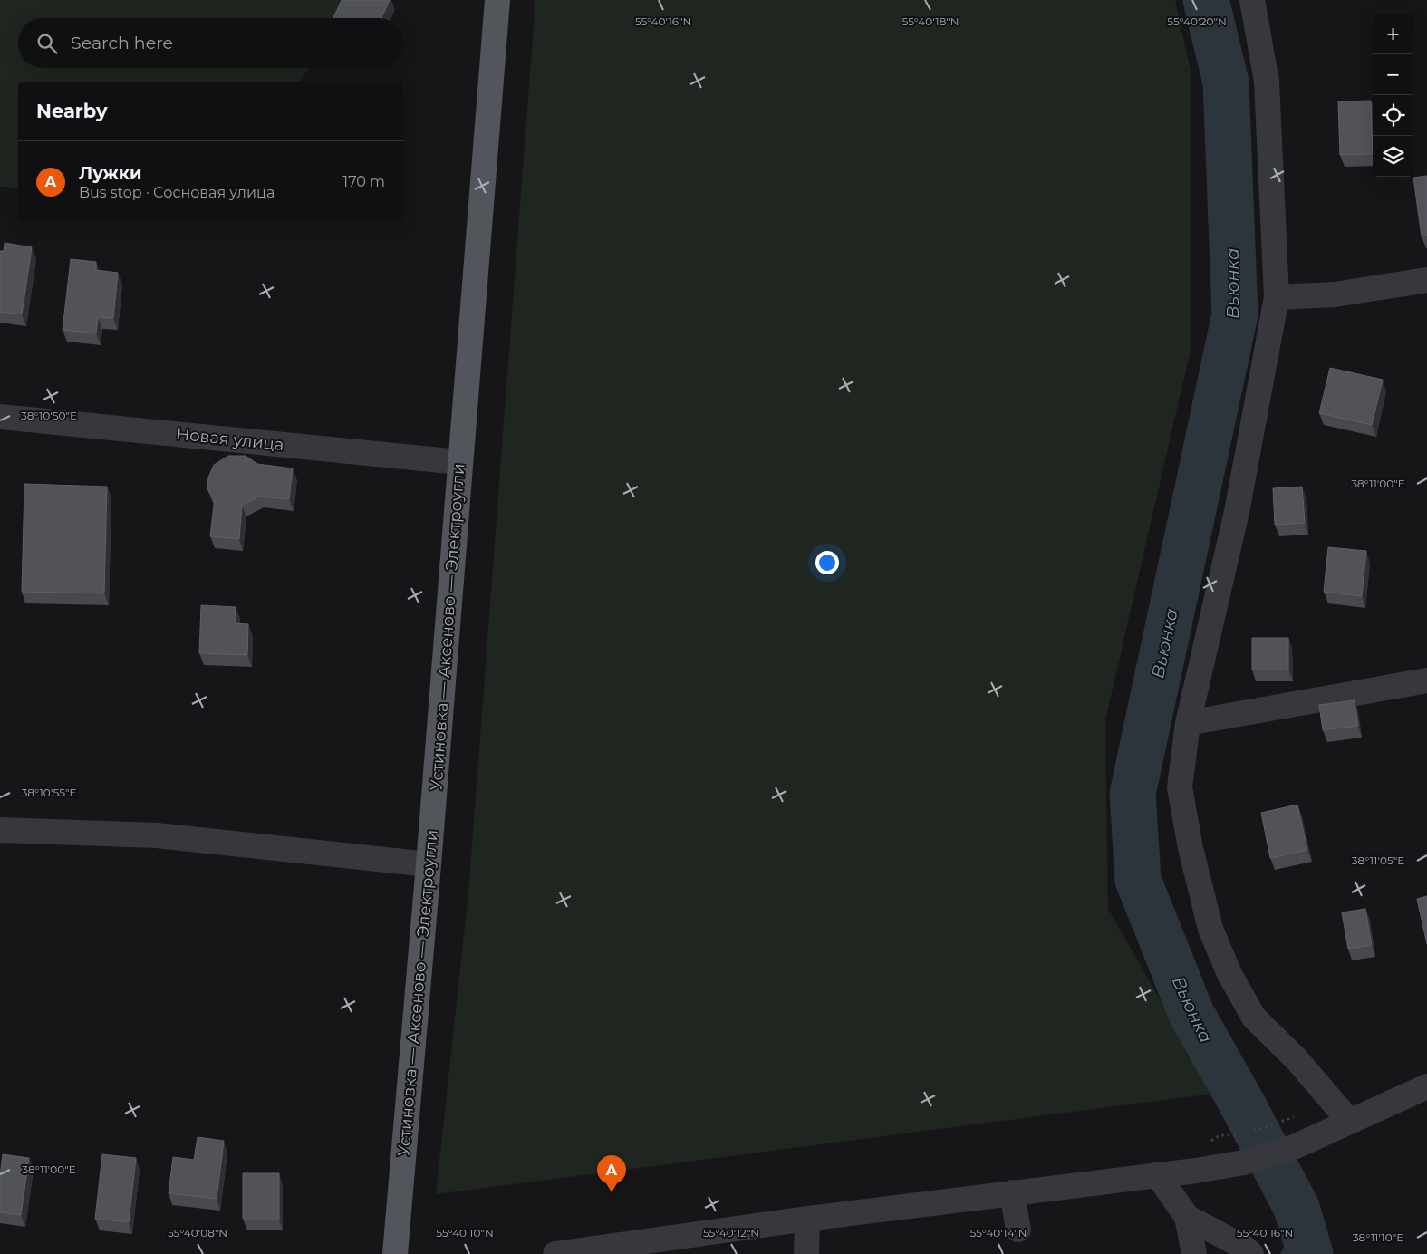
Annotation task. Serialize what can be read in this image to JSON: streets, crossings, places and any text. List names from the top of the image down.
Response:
{
  "streets": {
    "main road": ["Устиновка — Аксеново — Электроугли"],
    "street": ["Новая улица"]
  },
  "crossings": [
    ["Новая улица", "Устиновка — Аксеново — Электроугли"]
  ],
  "water": ["Вьюнка"],
  "page": {
    "map_buttons": ["+", "−"],
    "search": "Search here",
    "heading": "Nearby",
    "list": [
      {
        "mark": "A",
        "name": "Лужки",
        "note": "Bus stop · Сосновая улица",
        "value": "170 m"
      }
    ],
    "pins": "A"
  },
  "coordinates": [
    "55°40'16\"N",
    "55°40'18\"N",
    "55°40'20\"N",
    "38°10'50\"E",
    "38°11'00\"E",
    "38°10'55\"E",
    "38°11'05\"E",
    "55°40'08\"N",
    "55°40'10\"N",
    "55°40'12\"N",
    "55°40'14\"N",
    "38°11'10\"E"
  ]
}
